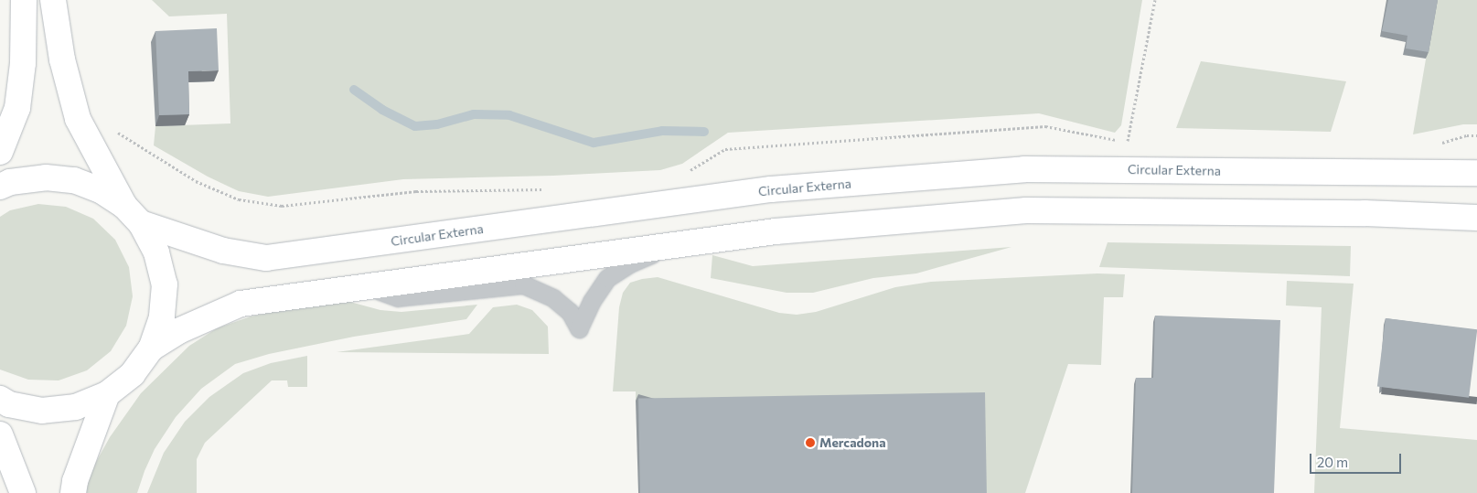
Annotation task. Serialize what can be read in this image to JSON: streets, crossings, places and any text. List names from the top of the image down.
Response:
{
  "streets": {
    "main road": ["Circular Externa"]
  },
  "places": ["Mercadona"],
  "scale_bar": "20 m"
}
